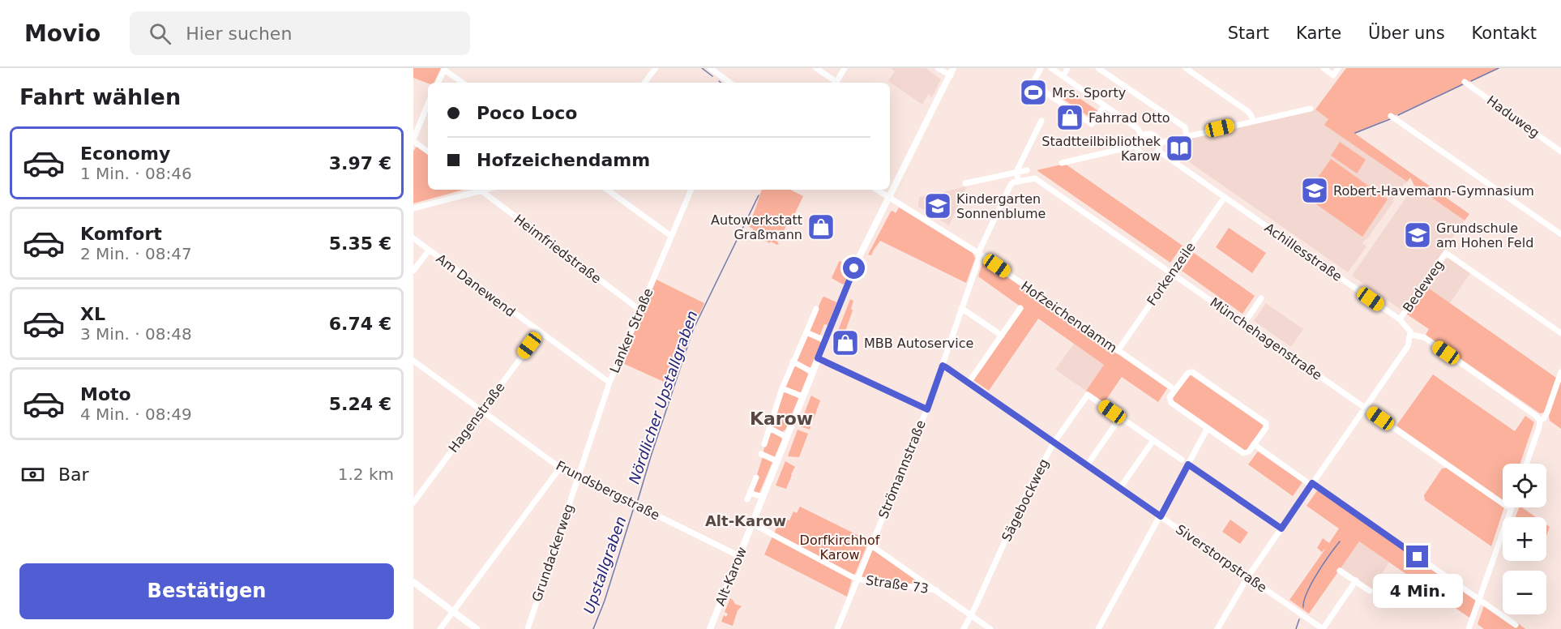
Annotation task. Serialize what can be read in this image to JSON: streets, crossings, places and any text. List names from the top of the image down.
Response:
{
  "streets": {
    "main road": ["Alt-Karow"],
    "street": [
      "Haduweg",
      "Heimfriedstraße",
      "Achillesstraße",
      "Forkenzeile",
      "Am Danewend",
      "Bedeweg",
      "Hofzeichendamm",
      "Lanker Straße",
      "Münchehagenstraße",
      "Hagenstraße",
      "Strömannstraße",
      "Frundsbergstraße",
      "Sägebockweg",
      "Grundackerweg",
      "Siverstorpstraße",
      "Straße 73"
    ]
  },
  "crossings": [
    ["Heimfriedstraße", "Lanker Straße"],
    ["Achillesstraße", "Forkenzeile"],
    ["Achillesstraße", "Bedeweg"],
    ["Forkenzeile", "Hofzeichendamm"],
    ["Forkenzeile", "Münchehagenstraße"],
    ["Am Danewend", "Lanker Straße"],
    ["Am Danewend", "Hagenstraße"],
    ["Hofzeichendamm", "Strömannstraße"],
    ["Hofzeichendamm", "Alt-Karow"],
    ["Lanker Straße", "Frundsbergstraße"],
    ["Lanker Straße", "Grundackerweg"],
    ["Münchehagenstraße", "Strömannstraße"],
    ["Hagenstraße", "Frundsbergstraße"],
    ["Strömannstraße", "Siverstorpstraße"],
    ["Strömannstraße", "Straße 73"],
    ["Frundsbergstraße", "Grundackerweg"],
    ["Frundsbergstraße", "Alt-Karow"],
    ["Sägebockweg", "Siverstorpstraße"],
    ["Sägebockweg", "Straße 73"]
  ],
  "districts": ["Karow", "Alt-Karow"],
  "water": ["Nördlicher Upstallgraben", "Upstallgraben"],
  "parks": ["Dorfkirchhof Karow"],
  "places": {
    "sports": ["Mrs. Sporty"],
    "shop": ["Fahrrad Otto", "Autowerkstatt Graßmann", "MBB Autoservice"],
    "library": ["Stadtteilbibliothek Karow"],
    "school or university": ["Robert-Havemann-Gymnasium", "Kindergarten Sonnenblume", "Grundschule am Hohen Feld"]
  },
  "page": {
    "header": "Movio",
    "search": "Hier suchen",
    "nav": [
      "Start",
      "Karte",
      "Über uns",
      "Kontakt"
    ],
    "heading": "Fahrt wählen",
    "banner": ["Poco Loco", "Hofzeichendamm"],
    "list": [
      {
        "name": "Economy",
        "note": "1 Min. · 08:46",
        "value": "3.97 €"
      },
      {
        "name": "Komfort",
        "note": "2 Min. · 08:47",
        "value": "5.35 €"
      },
      {
        "name": "XL",
        "note": "3 Min. · 08:48",
        "value": "6.74 €"
      },
      {
        "name": "Moto",
        "note": "4 Min. · 08:49",
        "value": "5.24 €"
      }
    ],
    "pay": ["Bar", "1.2 km"],
    "map_buttons": ["+", "−"],
    "buttons": "Bestätigen",
    "bubble": "4 Min."
  }
}
